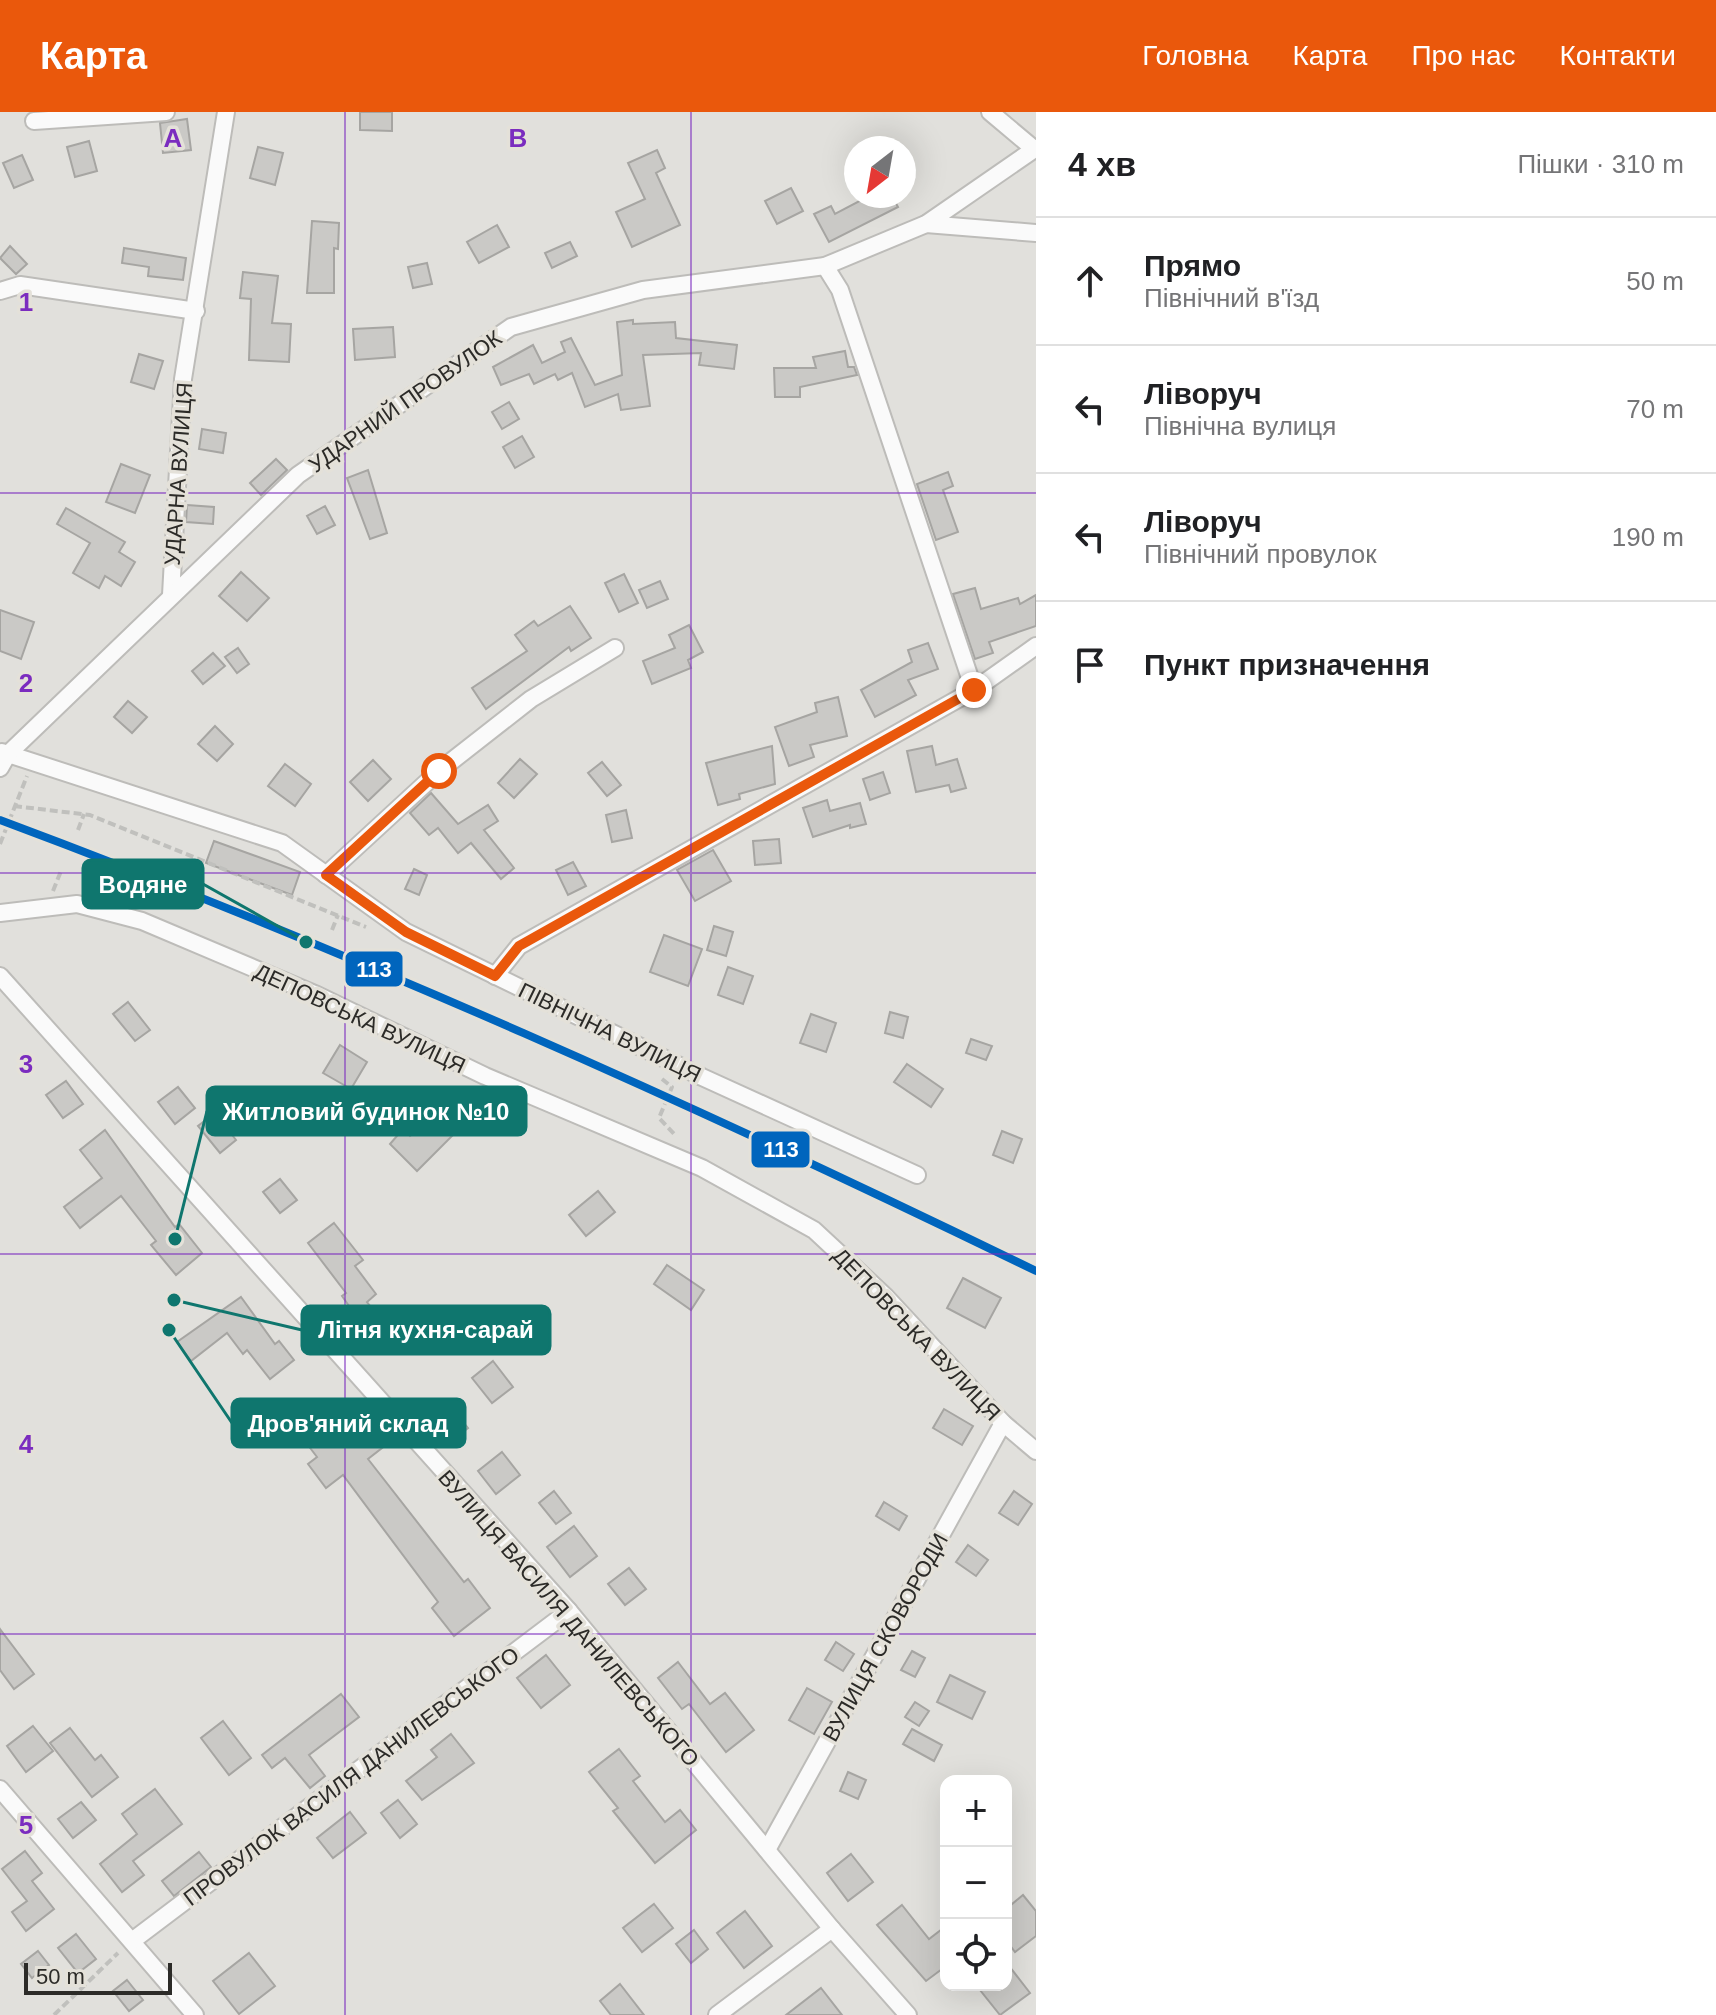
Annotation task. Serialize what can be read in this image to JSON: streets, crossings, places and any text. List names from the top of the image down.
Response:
{
  "streets": {
    "street": [
      "УДАРНИЙ ПРОВУЛОК",
      "УДАРНА ВУЛИЦЯ",
      "ДЕПОВСЬКА ВУЛИЦЯ",
      "ПІВНІЧНА ВУЛИЦЯ",
      "ВУЛИЦЯ ВАСИЛЯ ДАНИЛЕВСЬКОГО",
      "ВУЛИЦЯ СКОВОРОДИ",
      "ПРОВУЛОК ВАСИЛЯ ДАНИЛЕВСЬКОГО"
    ]
  },
  "crossings": [
    ["УДАРНИЙ ПРОВУЛОК", "УДАРНА ВУЛИЦЯ"],
    ["УДАРНА ВУЛИЦЯ", "ПІВНІЧНА ВУЛИЦЯ"],
    ["ДЕПОВСЬКА ВУЛИЦЯ", "ВУЛИЦЯ СКОВОРОДИ"],
    ["ВУЛИЦЯ ВАСИЛЯ ДАНИЛЕВСЬКОГО", "ВУЛИЦЯ СКОВОРОДИ"],
    ["ВУЛИЦЯ ВАСИЛЯ ДАНИЛЕВСЬКОГО", "ПРОВУЛОК ВАСИЛЯ ДАНИЛЕВСЬКОГО"]
  ],
  "places": [
    "Водяне",
    "Житловий будинок №10",
    "Літня кухня-сарай",
    "Дров'яний склад"
  ],
  "lines": ["transit line 113"],
  "scale_bar": "50 m",
  "north": "bottom left",
  "page": {
    "header": "Карта",
    "nav": [
      "Головна",
      "Карта",
      "Про нас",
      "Контакти"
    ],
    "heading": ["4 хв", "Пішки · 310 m"],
    "list": [
      ["Прямо", "Північний в'їзд", "50 m"],
      ["Ліворуч", "Північна вулиця", "70 m"],
      ["Ліворуч", "Північний провулок", "190 m"],
      "Пункт призначення"
    ],
    "map_buttons": ["+", "−"],
    "scale": "50 m"
  },
  "grid": {
    "columns": ["A", "B"],
    "rows": [
      "1",
      "2",
      "3",
      "4",
      "5"
    ]
  }
}
